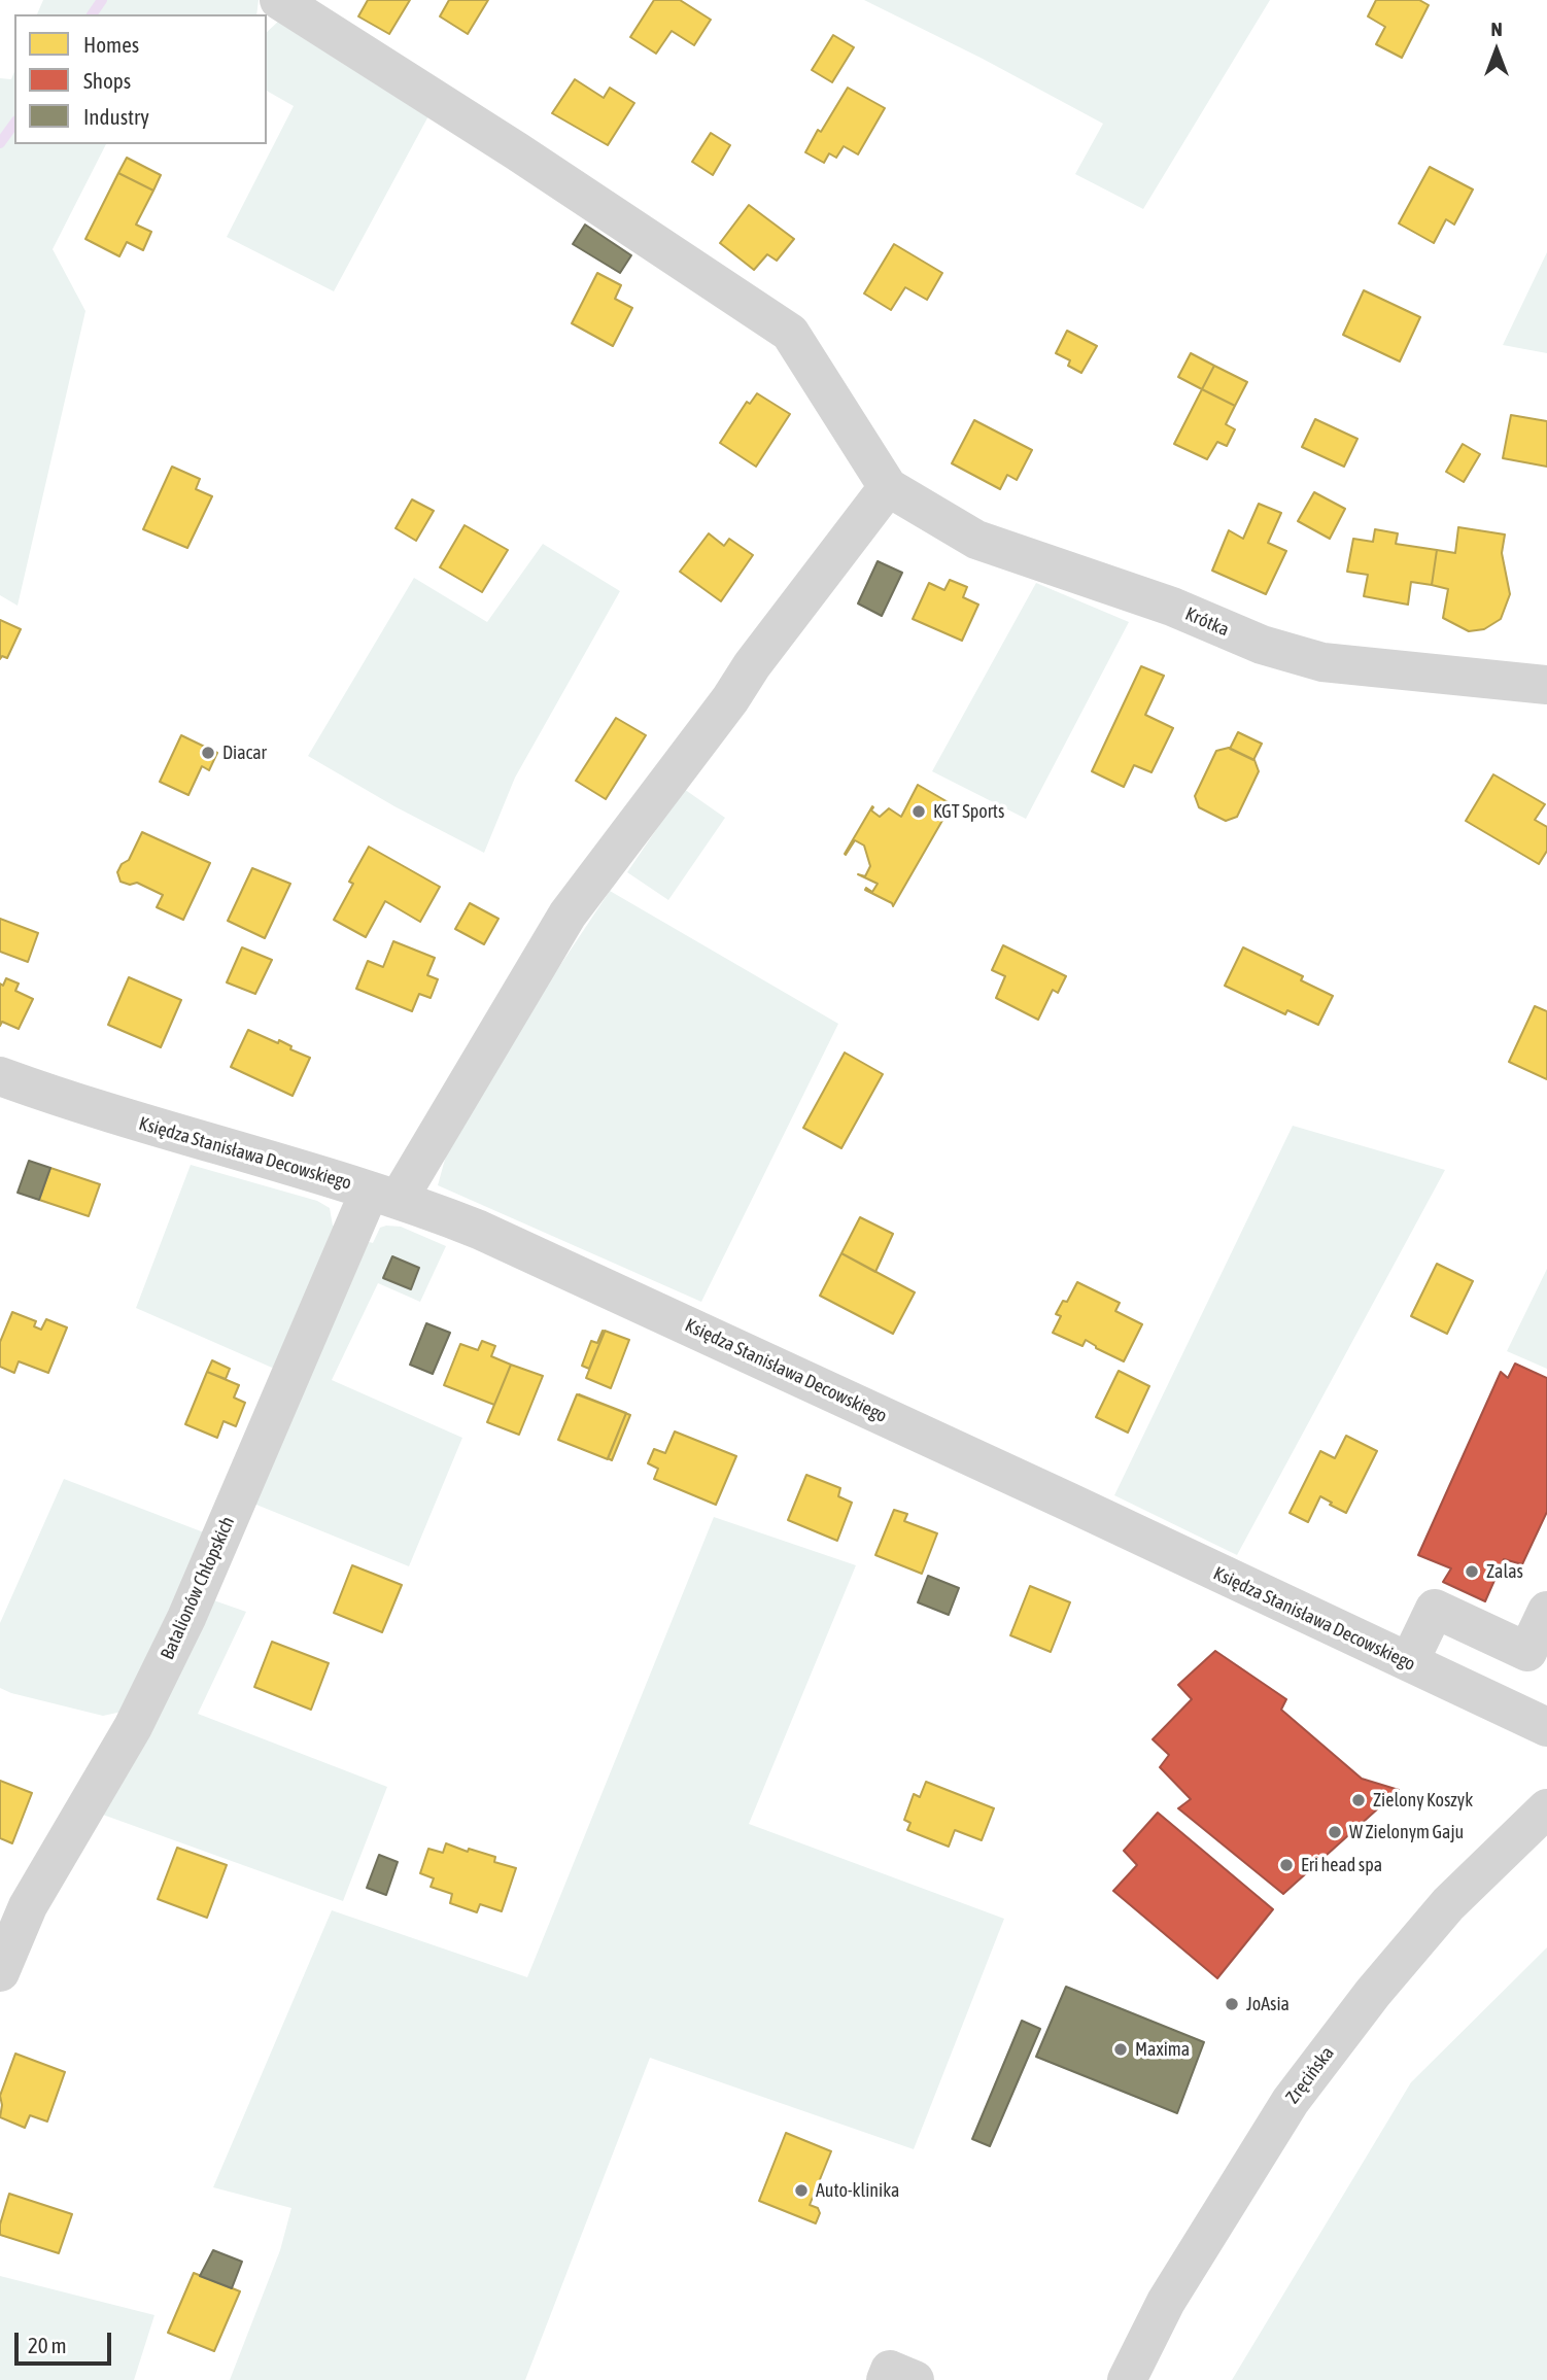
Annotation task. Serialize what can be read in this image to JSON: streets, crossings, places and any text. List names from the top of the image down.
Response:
{
  "streets": {
    "street": [
      "Krótka",
      "Księdza Stanisława Decowskiego",
      "Batalionów Chłopskich",
      "Zręcińska"
    ]
  },
  "crossings": [
    ["Krótka", "Batalionów Chłopskich"],
    ["Księdza Stanisława Decowskiego", "Batalionów Chłopskich"]
  ],
  "places": [
    "Diacar",
    "KGT Sports",
    "Zalas",
    "Zielony Koszyk",
    "W Zielonym Gaju",
    "Eri head spa",
    "JoAsia",
    "Maxima",
    "Auto-klinika"
  ],
  "legend": ["Homes", "Shops", "Industry"],
  "scale_bar": "20 m",
  "north": "top"
}
